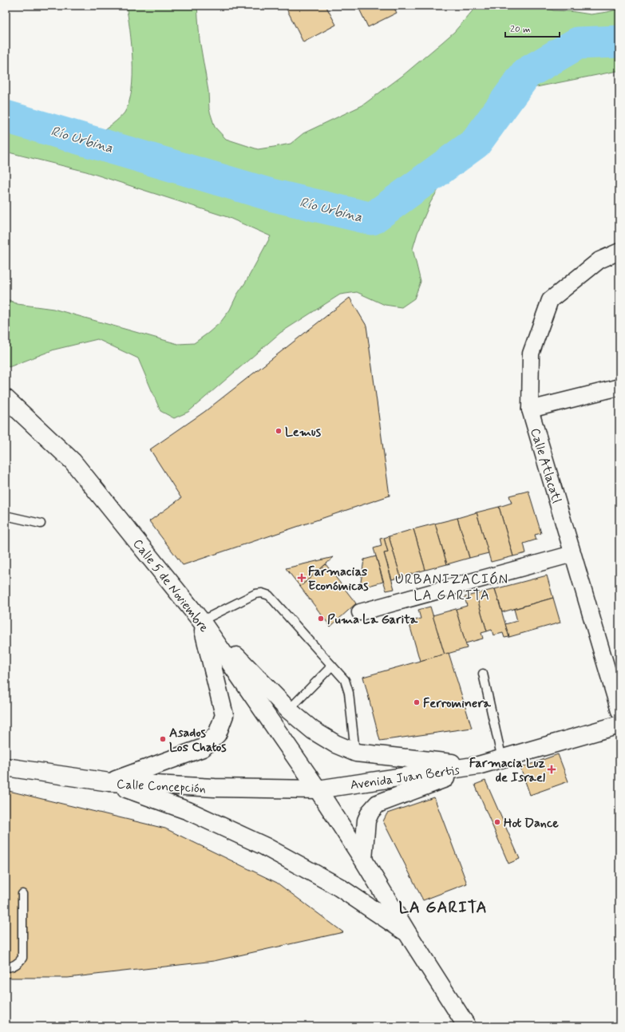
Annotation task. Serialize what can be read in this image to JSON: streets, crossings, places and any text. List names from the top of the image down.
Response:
{
  "streets": {
    "main road": ["Calle 5 de Noviembre", "Avenida Juan Bertis", "Calle Concepción"],
    "street": ["Calle Atlacatl"]
  },
  "crossings": [
    ["Calle 5 de Noviembre", "Avenida Juan Bertis"],
    ["Calle 5 de Noviembre", "Calle Concepción"],
    ["Avenida Juan Bertis", "Calle Concepción"]
  ],
  "districts": ["URBANIZACIÓN LA GARITA", "LA GARITA"],
  "water": ["Río Urbina"],
  "places": {
    "other": [
      "Lemus",
      "Puma La Garita",
      "Ferrominera",
      "Asados Los Chatos",
      "Hot Dance"
    ],
    "health": ["Farmacias Económicas", "Farmacia Luz de Israel"]
  },
  "scale_bar": "20 m"
}
